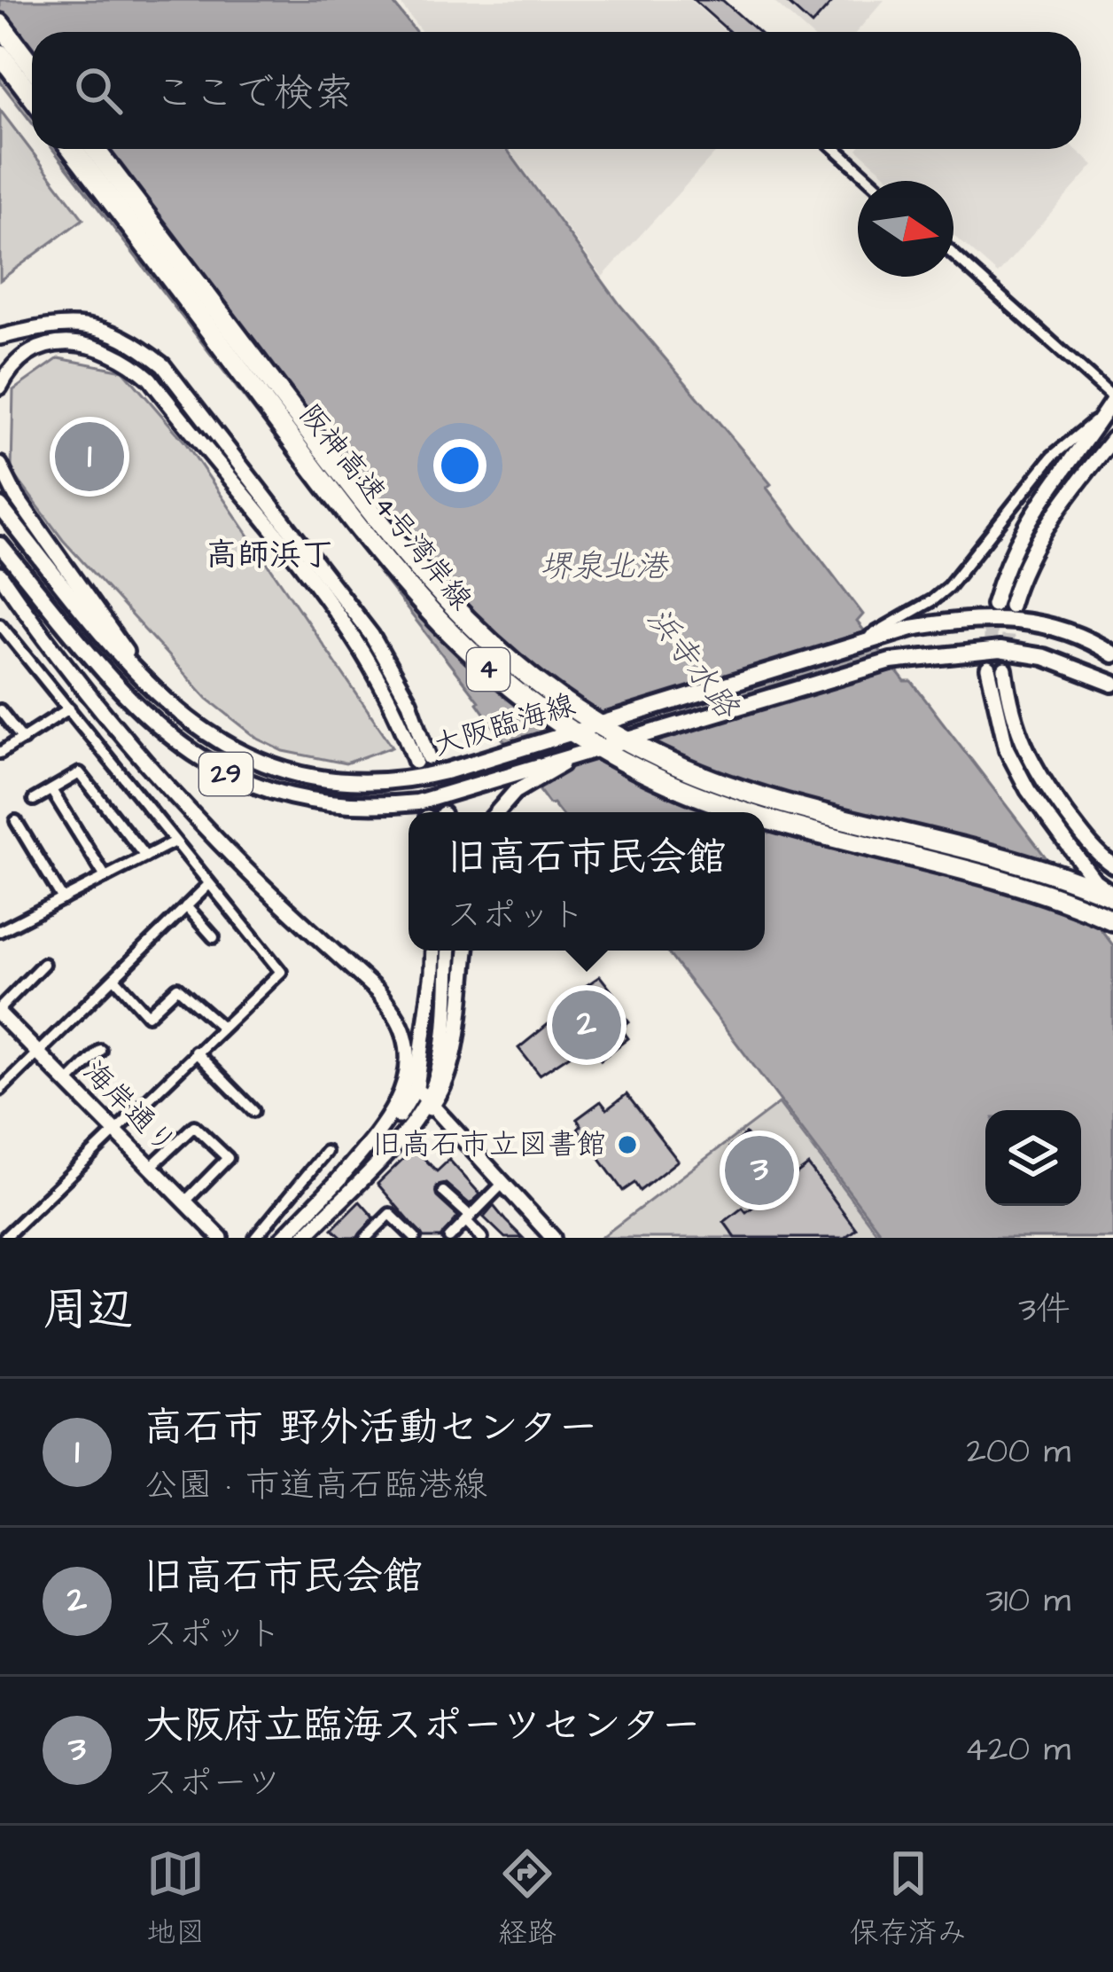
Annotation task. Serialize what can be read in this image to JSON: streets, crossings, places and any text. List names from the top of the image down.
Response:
{
  "streets": {
    "highway": ["阪神高速4号湾岸線", "4"],
    "main road": ["大阪臨海線", "29"],
    "street": ["海岸通り"]
  },
  "districts": ["高師浜丁"],
  "water": ["堺泉北港", "浜寺水路"],
  "places": ["旧高石市立図書館"],
  "north": "right",
  "page": {
    "search": "ここで検索",
    "pins": ["1", "2", "3"],
    "popup": ["旧高石市民会館", "スポット"],
    "heading": ["周辺", "3件"],
    "list": [
      {
        "mark": "1",
        "name": "高石市 野外活動センター",
        "note": "公園 · 市道高石臨港線",
        "value": "200 m"
      },
      {
        "mark": "2",
        "name": "旧高石市民会館",
        "note": "スポット",
        "value": "310 m"
      },
      {
        "mark": "3",
        "name": "大阪府立臨海スポーツセンター",
        "note": "スポーツ",
        "value": "420 m"
      }
    ],
    "nav": ["地図", "経路", "保存済み"]
  }
}
